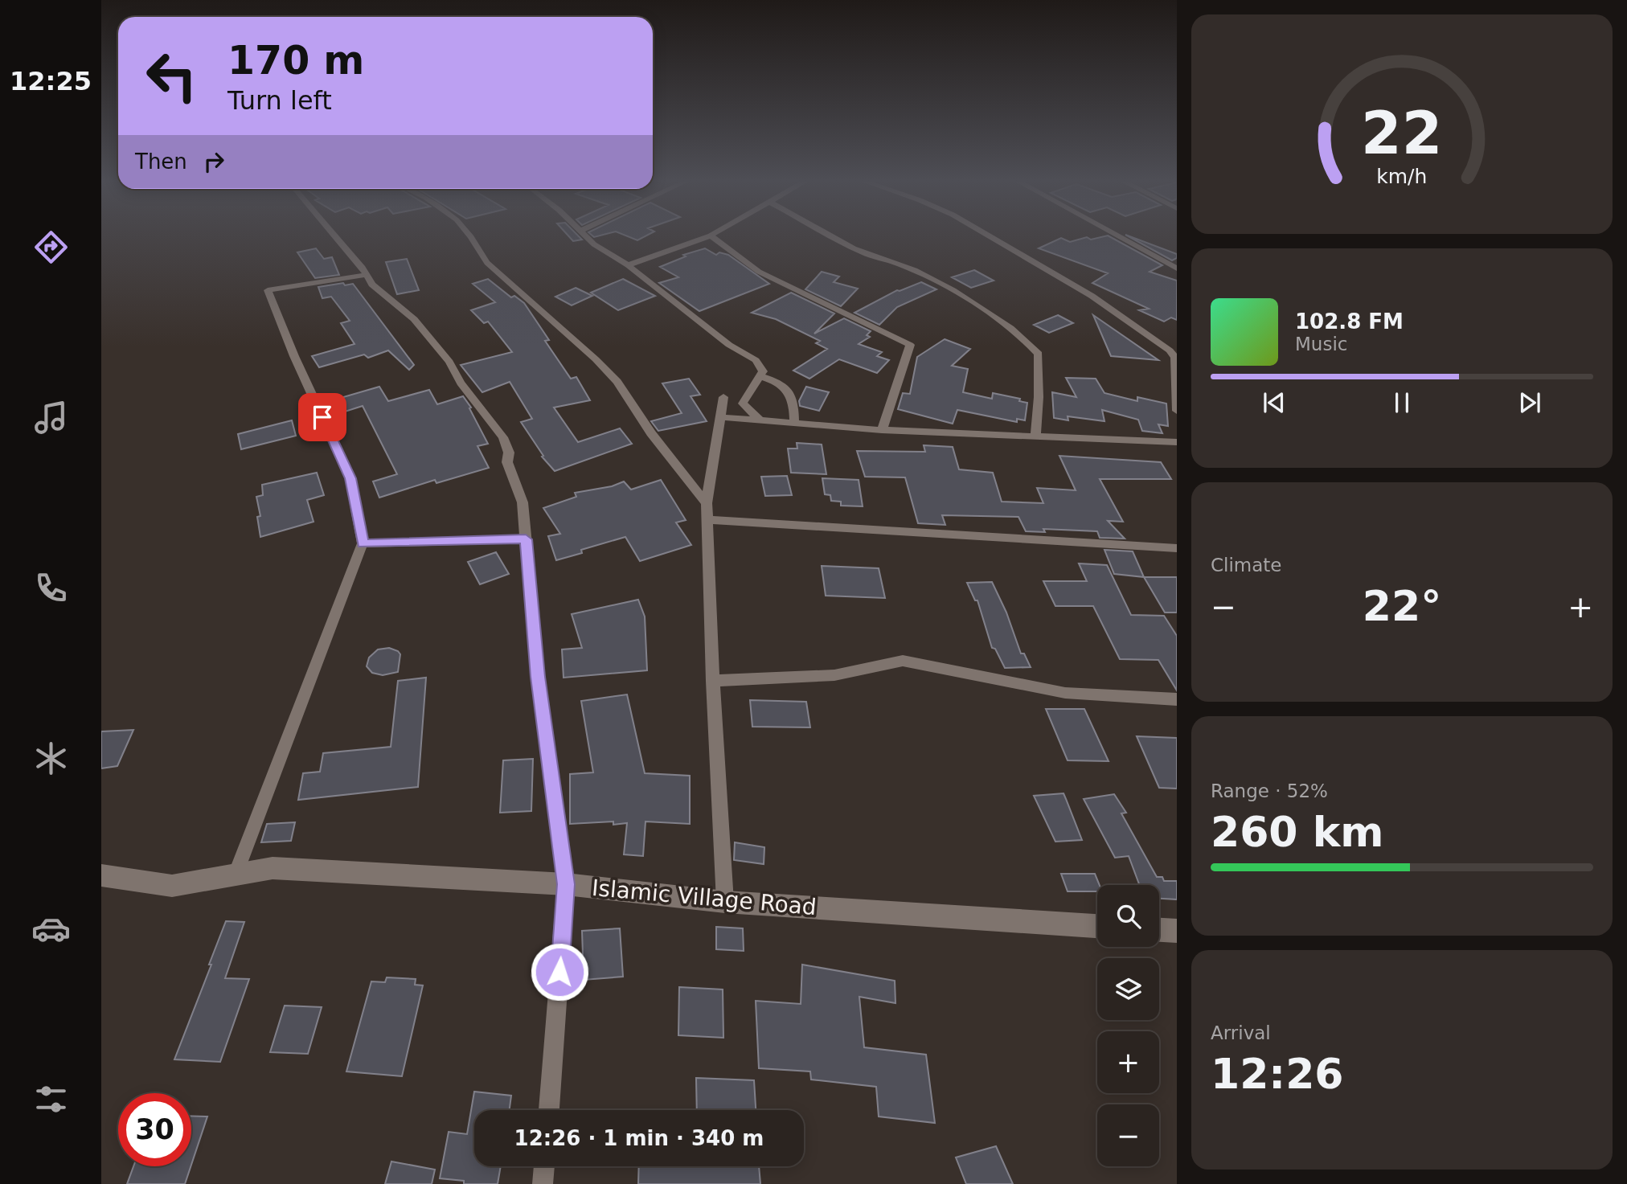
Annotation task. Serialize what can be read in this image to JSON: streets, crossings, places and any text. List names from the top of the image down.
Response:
{
  "streets": {
    "street": ["Islamic Village Road"]
  },
  "page": {
    "tabs": "12:25",
    "turn": ["170 m", "Turn left"],
    "then": "Then",
    "song": ["102.8 FM", "Music"],
    "tile": [
      "Climate",
      ["Range · 52%", "260 km"],
      ["Arrival", "12:26"]
    ],
    "heat": ["−", "22°", "+"],
    "map_buttons": ["+", "−"],
    "limit": "30",
    "trip": "12:26 · 1 min · 340 m",
    "gauge": ["22", "km/h"]
  }
}
